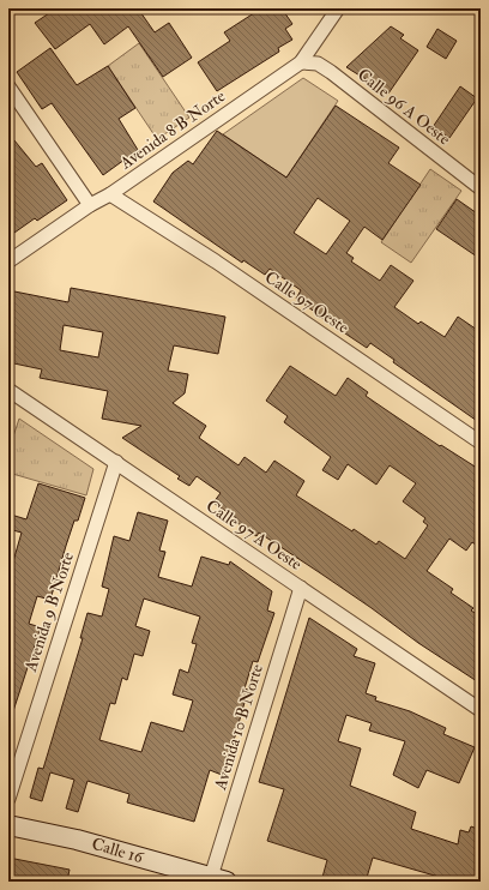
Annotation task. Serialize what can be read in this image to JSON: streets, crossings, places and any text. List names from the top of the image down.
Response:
{
  "streets": {
    "main road": ["Calle 16"],
    "street": [
      "Calle 96 A Oeste",
      "Avenida 8 B Norte",
      "Calle 97 Oeste",
      "Calle 97 A Oeste",
      "Avenida 9 B Norte",
      "Avenida 10 B Norte"
    ]
  },
  "crossings": [
    ["Calle 96 A Oeste", "Avenida 8 B Norte"],
    ["Avenida 8 B Norte", "Calle 97 Oeste"],
    ["Calle 97 A Oeste", "Avenida 9 B Norte"],
    ["Calle 97 A Oeste", "Avenida 10 B Norte"],
    ["Avenida 10 B Norte", "Calle 16"]
  ]
}
